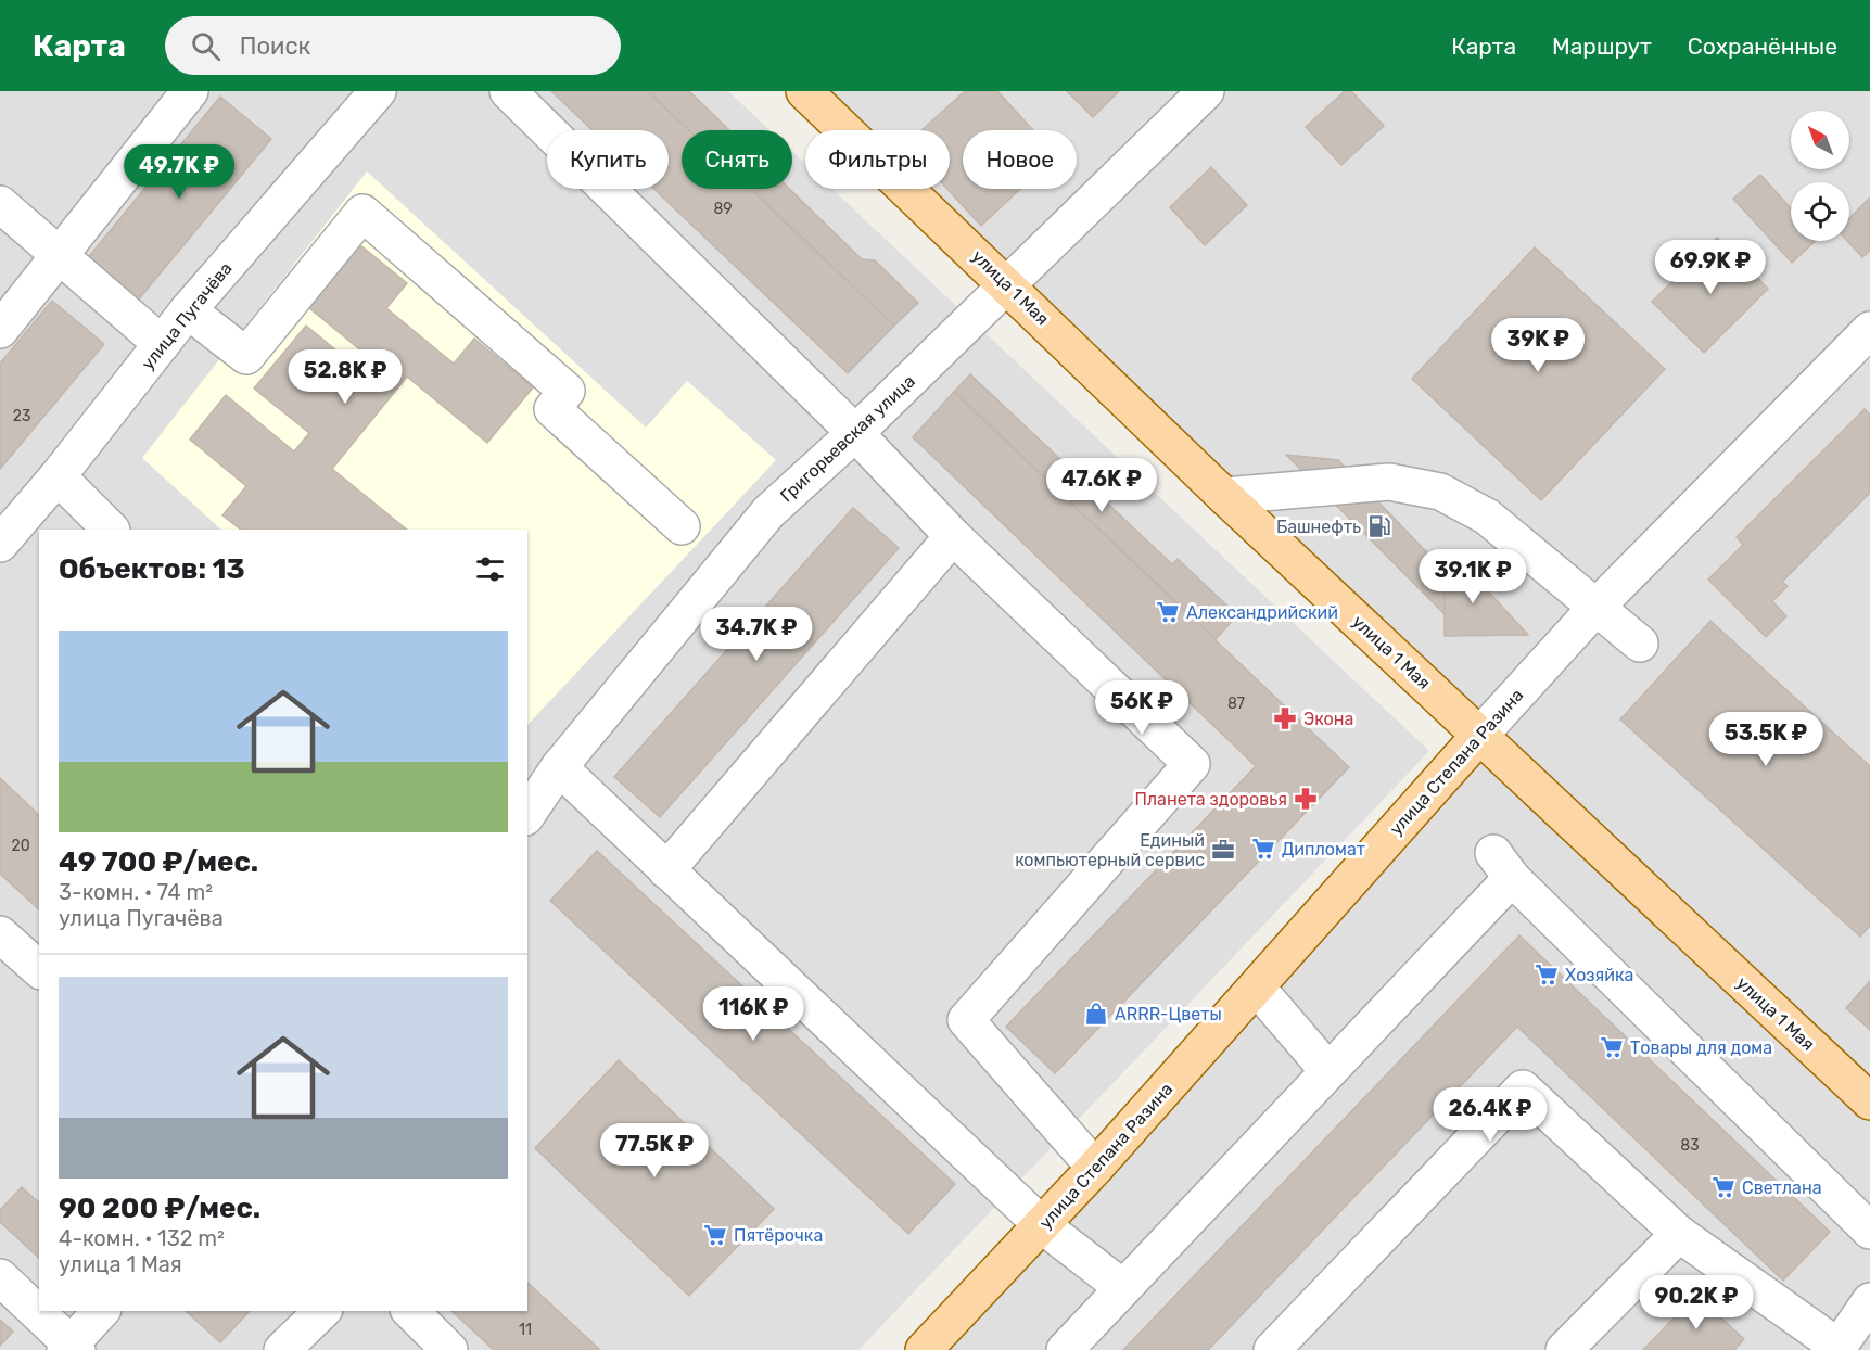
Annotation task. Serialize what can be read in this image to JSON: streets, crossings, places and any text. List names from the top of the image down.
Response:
{
  "streets": {
    "main road": ["улица 1 Мая", "улица Степана Разина"],
    "street": ["улица Пугачёва", "Григорьевская улица"]
  },
  "crossings": [
    ["улица 1 Мая", "Григорьевская улица"],
    ["улица 1 Мая", "улица Степана Разина"]
  ],
  "places": {
    "fuel station": ["Башнефть"],
    "supermarket": [
      "Александрийский",
      "Дипломат",
      "Хозяйка",
      "Товары для дома",
      "Светлана",
      "Пятёрочка"
    ],
    "pharmacy": ["Экона", "Планета здоровья"],
    "office": ["Единый компьютерный сервис"],
    "shop": ["ARRR-Цветы"]
  },
  "house_numbers": [
    "89",
    "23",
    "87",
    "20",
    "83",
    "11"
  ],
  "north": "top left",
  "page": {
    "header": "Карта",
    "search": "Поиск",
    "nav": ["Карта", "Маршрут", "Сохранённые"],
    "chip": [
      "Купить",
      "Снять",
      "Фильтры",
      "Новое"
    ],
    "price": [
      "49.7K ₽",
      "69.9K ₽",
      "39K ₽",
      "52.8K ₽",
      "47.6K ₽",
      "39.1K ₽",
      "34.7K ₽",
      "56K ₽",
      "53.5K ₽",
      "116K ₽",
      "26.4K ₽",
      "77.5K ₽",
      "90.2K ₽"
    ],
    "heading": "Объектов: 13",
    "list": [
      {
        "name": "49 700 ₽/мес.",
        "note": "3-комн. · 74 m² · улица Пугачёва"
      },
      {
        "name": "90 200 ₽/мес.",
        "note": "4-комн. · 132 m² · улица 1 Мая"
      }
    ]
  }
}
